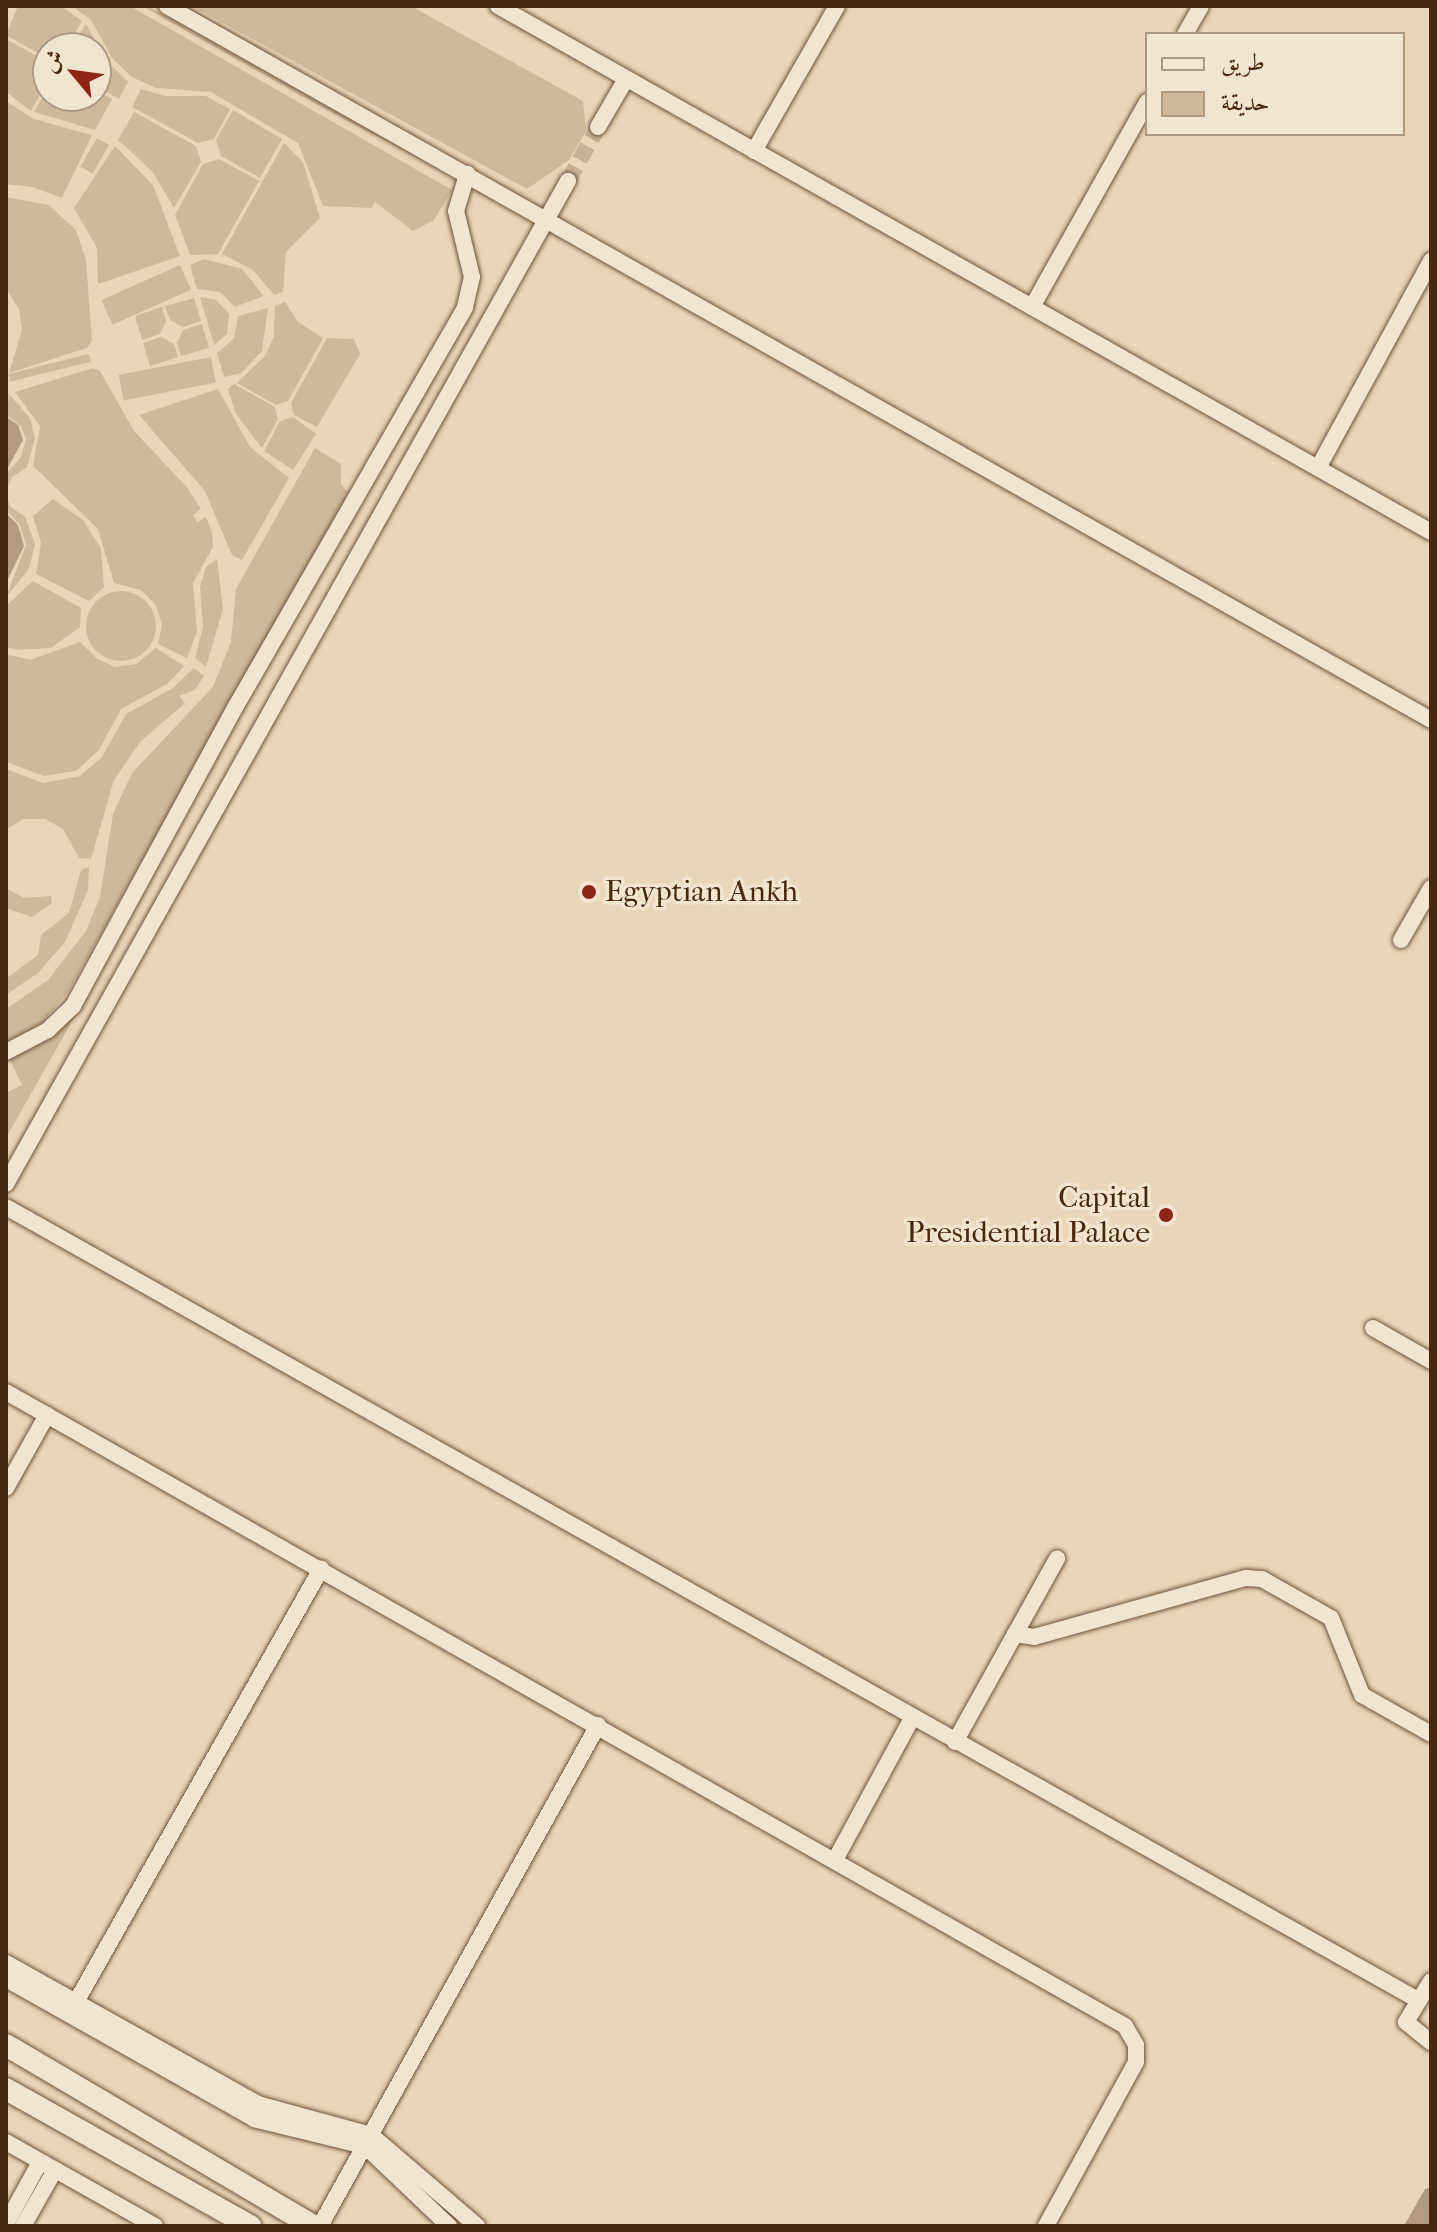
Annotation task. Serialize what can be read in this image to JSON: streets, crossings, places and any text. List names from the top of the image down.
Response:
{
  "places": ["Egyptian Ankh", "Capital Presidential Palace"],
  "legend": ["طريق", "حديقة"],
  "north": "top left"
}
